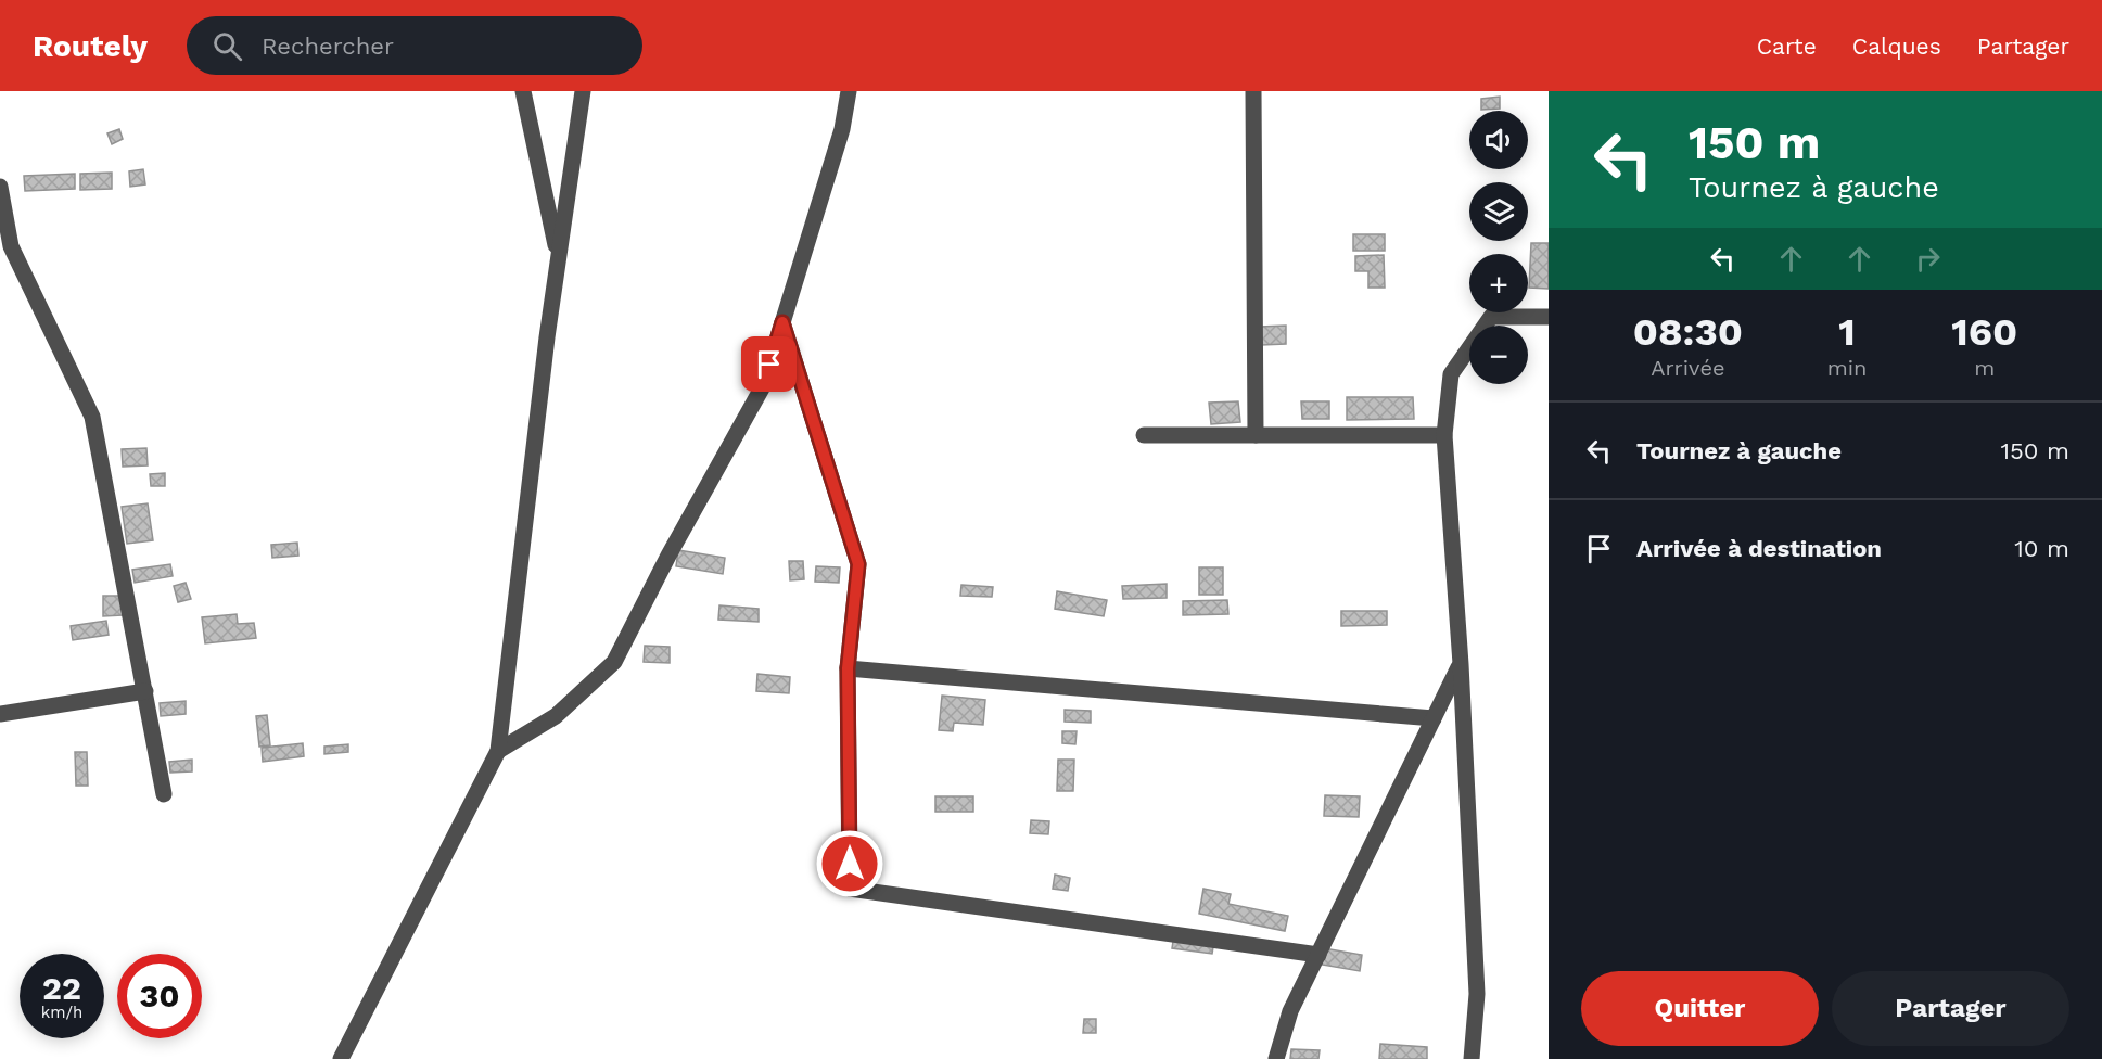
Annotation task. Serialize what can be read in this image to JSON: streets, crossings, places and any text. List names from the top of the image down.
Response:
{
  "page": {
    "header": "Routely",
    "search": "Rechercher",
    "nav": ["Carte", "Calques", "Partager"],
    "turn": ["150 m", "Tournez à gauche"],
    "map_buttons": ["+", "−"],
    "eta": [
      "08:30",
      "Arrivée",
      "1",
      "min",
      "160",
      "m"
    ],
    "list": [
      {
        "name": "Tournez à gauche",
        "value": "150 m"
      },
      {
        "name": "Arrivée à destination",
        "value": "10 m"
      }
    ],
    "speed": "22 km/h",
    "limit": "30",
    "buttons": ["Quitter", "Partager"]
  }
}
